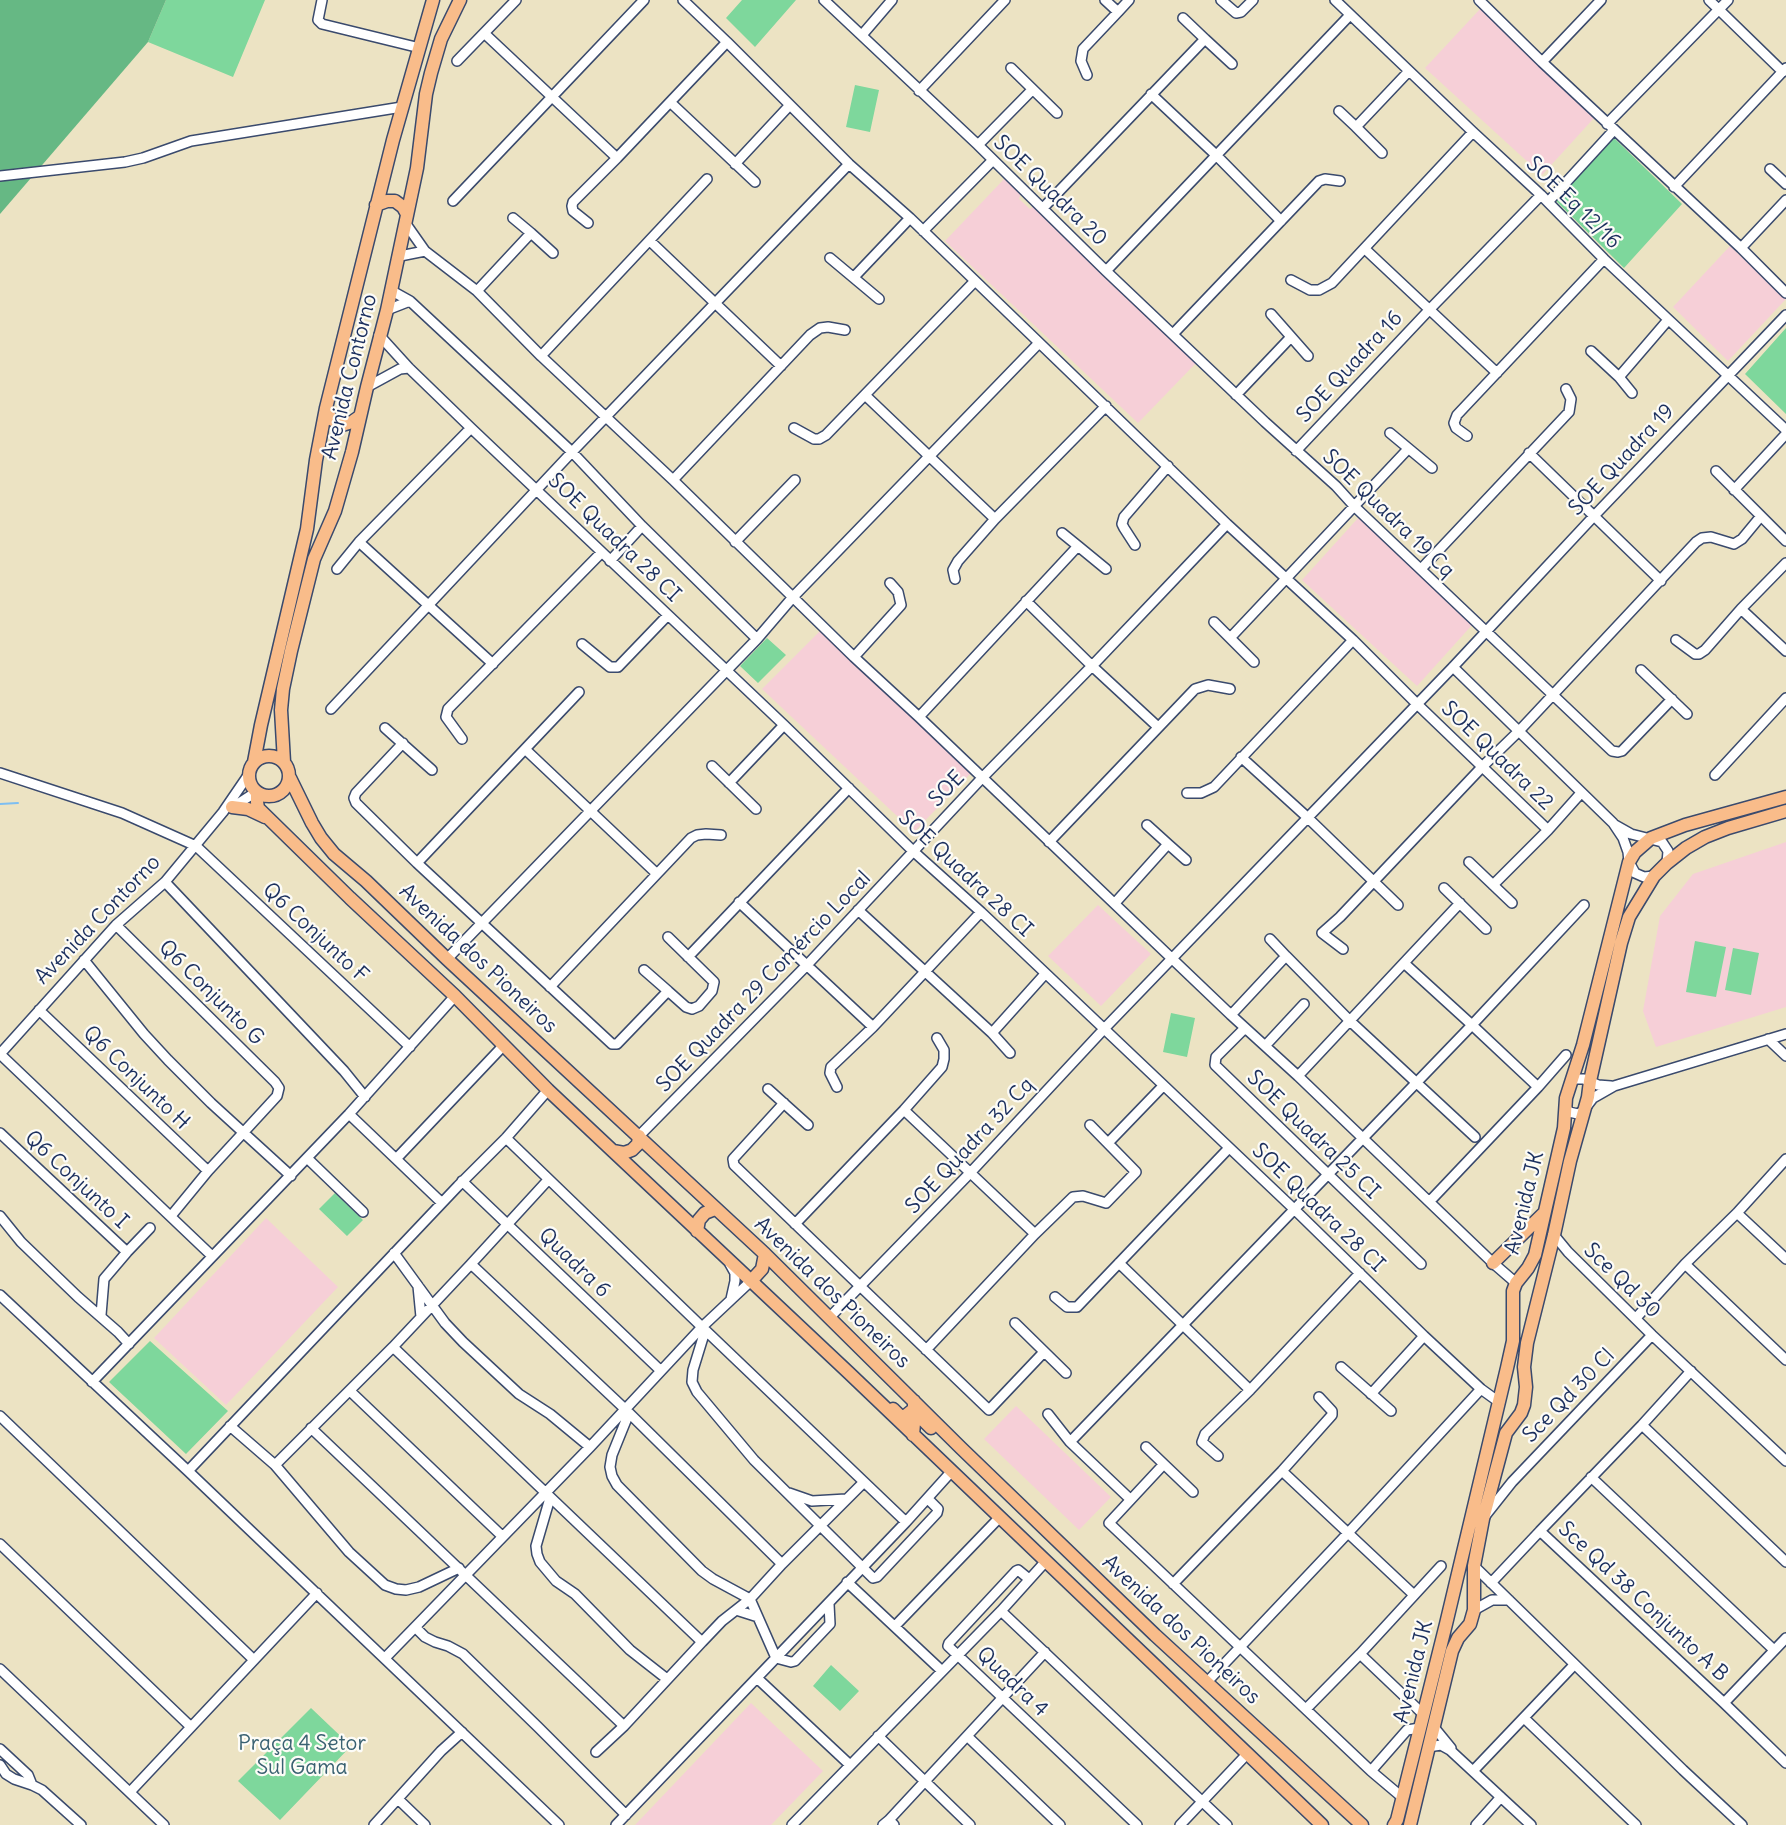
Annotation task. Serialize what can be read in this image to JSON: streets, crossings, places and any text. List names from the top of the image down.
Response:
{
  "streets": {
    "main road": ["Avenida Contorno", "Avenida dos Pioneiros", "Avenida JK"],
    "street": [
      "SOE Quadra 20",
      "SOE Eq 12/16",
      "SOE Quadra 16",
      "SOE Quadra 19",
      "SOE Quadra 19 Cq",
      "SOE Quadra 28 CI",
      "SOE Quadra 22",
      "SOE",
      "Q6 Conjunto F",
      "SOE Quadra 29 Comércio Local",
      "Q6 Conjunto G",
      "Q6 Conjunto H",
      "SOE Quadra 25 CI",
      "SOE Quadra 32 Cq",
      "Q6 Conjunto I",
      "Quadra 6",
      "Sce Qd 30",
      "Sce Qd 30 Cl",
      "Sce Qd 38 Conjunto A B",
      "Quadra 4"
    ]
  },
  "crossings": [
    ["SOE Quadra 20", "SOE Quadra 19 Cq"],
    ["SOE Eq 12/16", "SOE Quadra 16"],
    ["SOE Eq 12/16", "SOE Quadra 19"],
    ["SOE Quadra 16", "SOE Quadra 19 Cq"],
    ["Avenida Contorno", "SOE Quadra 28 CI"],
    ["Avenida Contorno", "Q6 Conjunto F"],
    ["Avenida Contorno", "Avenida dos Pioneiros"],
    ["Avenida Contorno", "Q6 Conjunto G"],
    ["Avenida Contorno", "Q6 Conjunto H"],
    ["SOE Quadra 19", "SOE Quadra 19 Cq"],
    ["SOE Quadra 19", "SOE Quadra 22"],
    ["SOE Quadra 28 CI", "SOE"],
    ["SOE Quadra 28 CI", "SOE Quadra 29 Comércio Local"],
    ["SOE Quadra 28 CI", "SOE Quadra 32 Cq"],
    ["SOE Quadra 28 CI", "Avenida JK"],
    ["SOE Quadra 22", "SOE"],
    ["SOE", "SOE Quadra 29 Comércio Local"],
    ["Avenida dos Pioneiros", "SOE Quadra 29 Comércio Local"],
    ["Avenida dos Pioneiros", "SOE Quadra 32 Cq"],
    ["Avenida JK", "Sce Qd 30"],
    ["Avenida JK", "Sce Qd 30 Cl"],
    ["Sce Qd 30", "Sce Qd 30 Cl"],
    ["Sce Qd 30", "Sce Qd 38 Conjunto A B"]
  ],
  "parks": ["Praça 4 Setor Sul Gama"]
}
